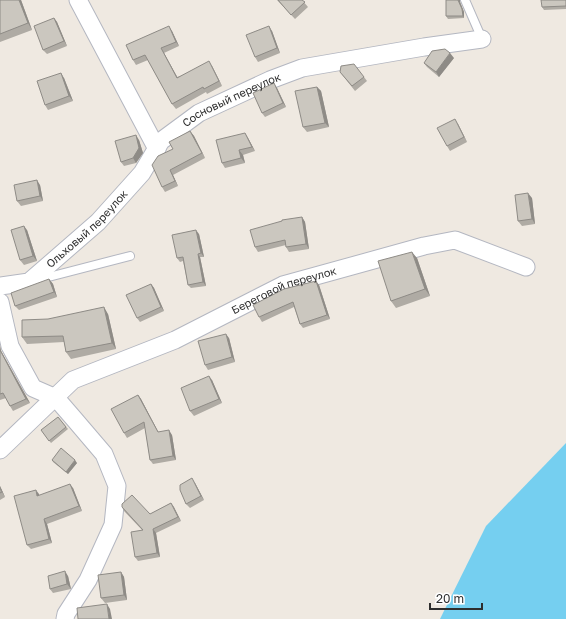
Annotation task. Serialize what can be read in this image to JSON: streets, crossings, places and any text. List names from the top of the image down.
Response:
{
  "streets": {
    "street": ["Сосновый переулок", "Ольховый переулок", "Береговой переулок"]
  },
  "crossings": [
    ["Сосновый переулок", "Ольховый переулок"]
  ],
  "scale_bar": "20 m"
}
